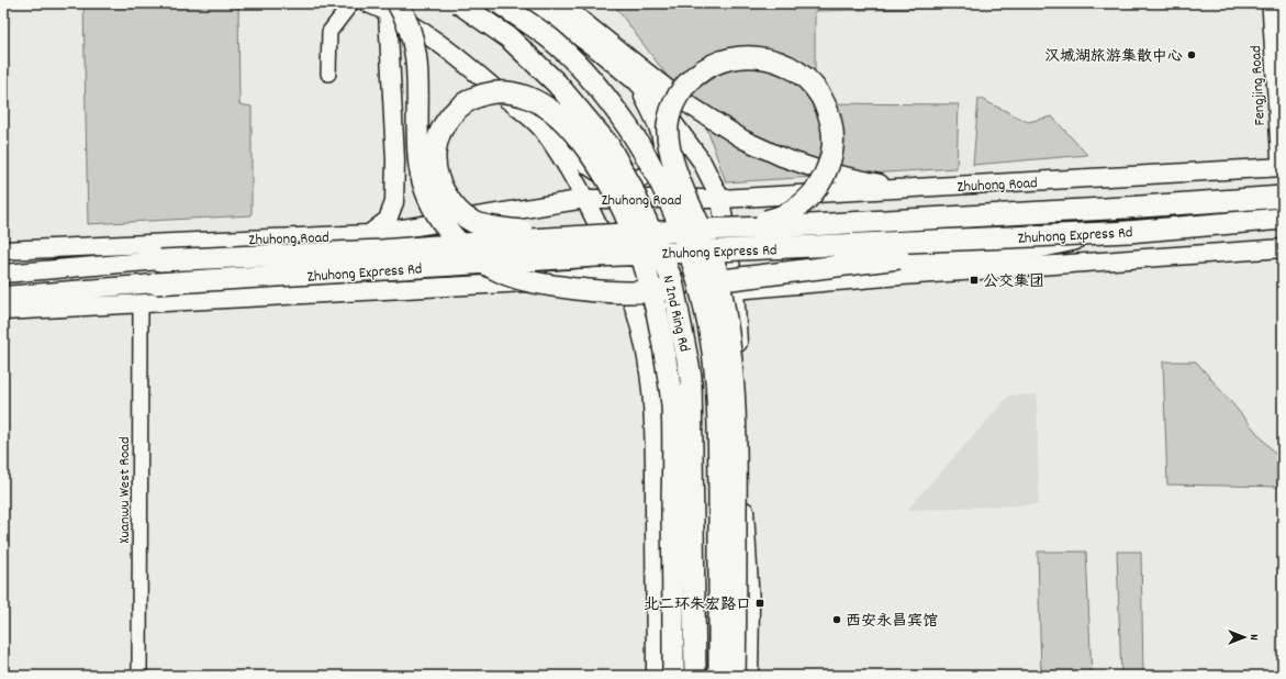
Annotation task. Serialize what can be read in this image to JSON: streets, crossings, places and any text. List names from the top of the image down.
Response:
{
  "streets": {
    "highway": ["Zhuhong Express Rd", "N 2nd Ring Rd"],
    "main road": ["Zhuhong Road"],
    "street": ["Fengjing Road", "Xuanwu West Road"]
  },
  "crossings": [
    ["Fengjing Road", "Zhuhong Road"]
  ],
  "places": {
    "other": ["汉城湖旅游集散中心", "西安永昌宾馆"],
    "transit": ["公交集团", "北二环朱宏路口"]
  },
  "north": "right"
}
